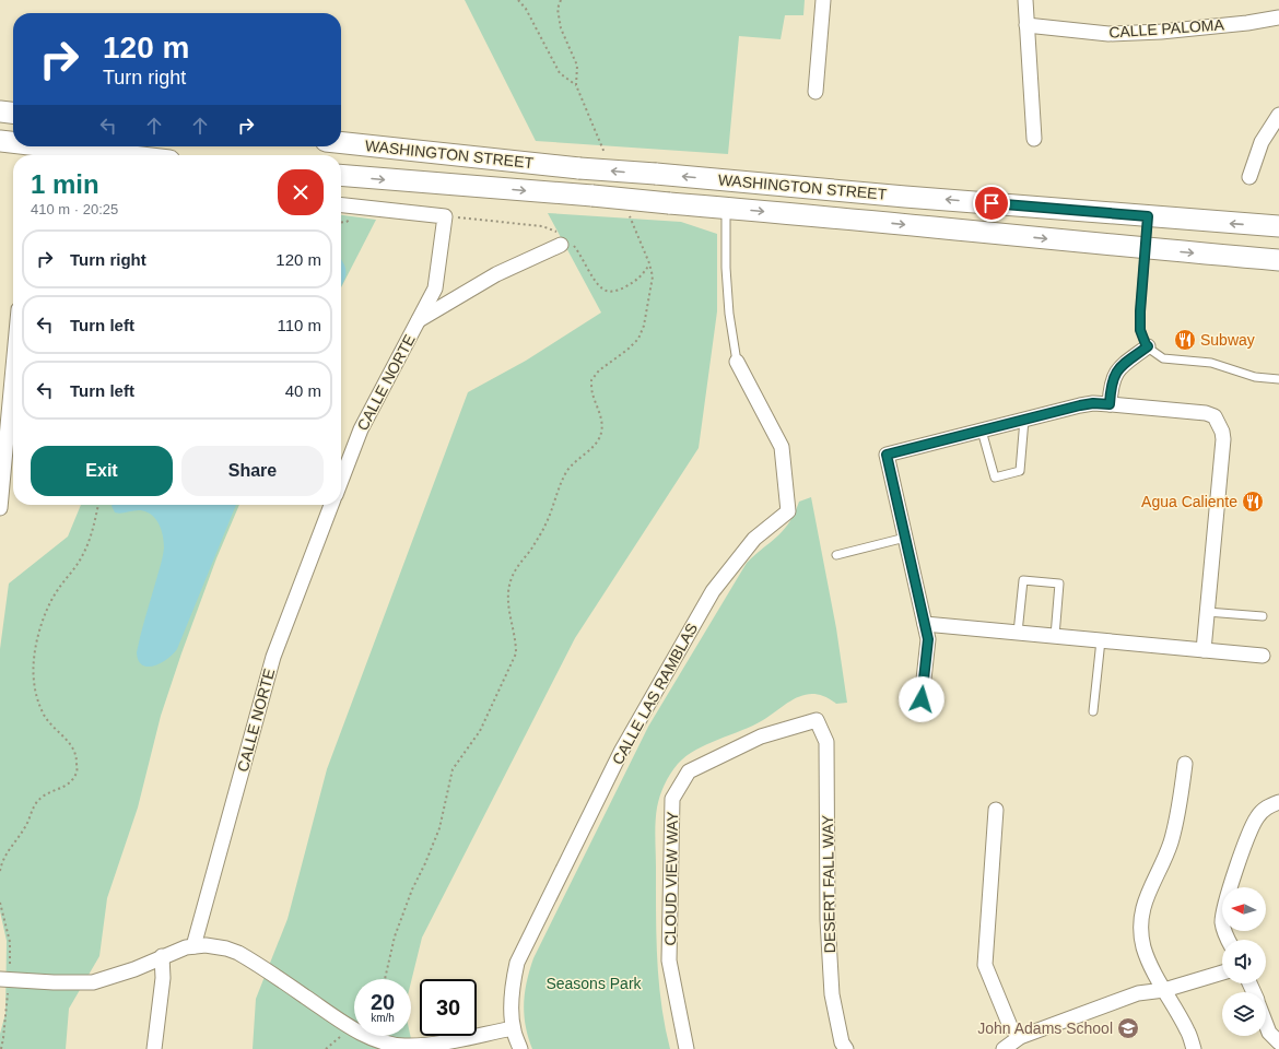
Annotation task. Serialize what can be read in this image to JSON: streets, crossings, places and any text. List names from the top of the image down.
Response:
{
  "streets": {
    "main road": ["WASHINGTON STREET"],
    "street": [
      "CALLE PALOMA",
      "CALLE NORTE",
      "CALLE LAS RAMBLAS",
      "CLOUD VIEW WAY",
      "DESERT FALL WAY"
    ]
  },
  "crossings": [
    ["CLOUD VIEW WAY", "DESERT FALL WAY"]
  ],
  "parks": ["Seasons Park"],
  "places": {
    "restaurant": ["Subway", "Agua Caliente"],
    "school or university": ["John Adams School"]
  },
  "north": "left",
  "page": {
    "turn": ["120 m", "Turn right"],
    "heading": ["1 min", "410 m · 20:25"],
    "list": [
      {
        "name": "Turn right",
        "value": "120 m"
      },
      {
        "name": "Turn left",
        "value": "110 m"
      },
      {
        "name": "Turn left",
        "value": "40 m"
      }
    ],
    "buttons": ["Exit", "Share"],
    "speed": "20 km/h",
    "limit": "30"
  }
}
